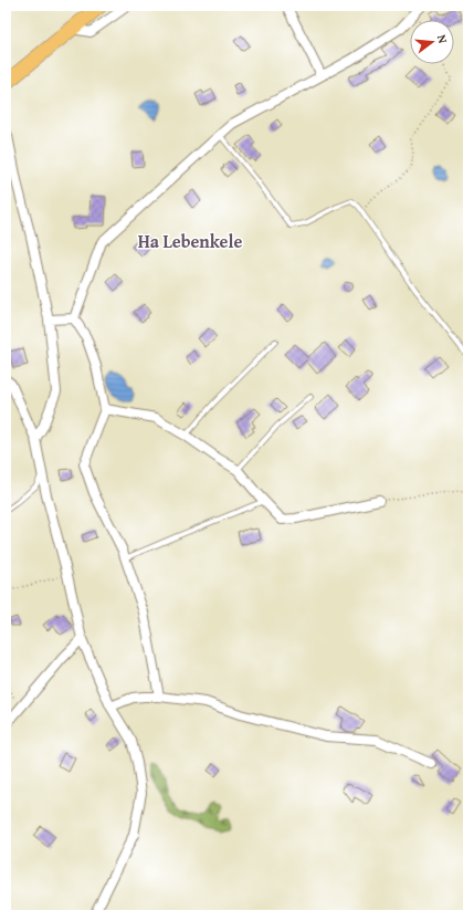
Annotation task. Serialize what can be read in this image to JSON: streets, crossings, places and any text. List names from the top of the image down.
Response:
{
  "districts": ["Ha Lebenkele"],
  "north": "right"
}
